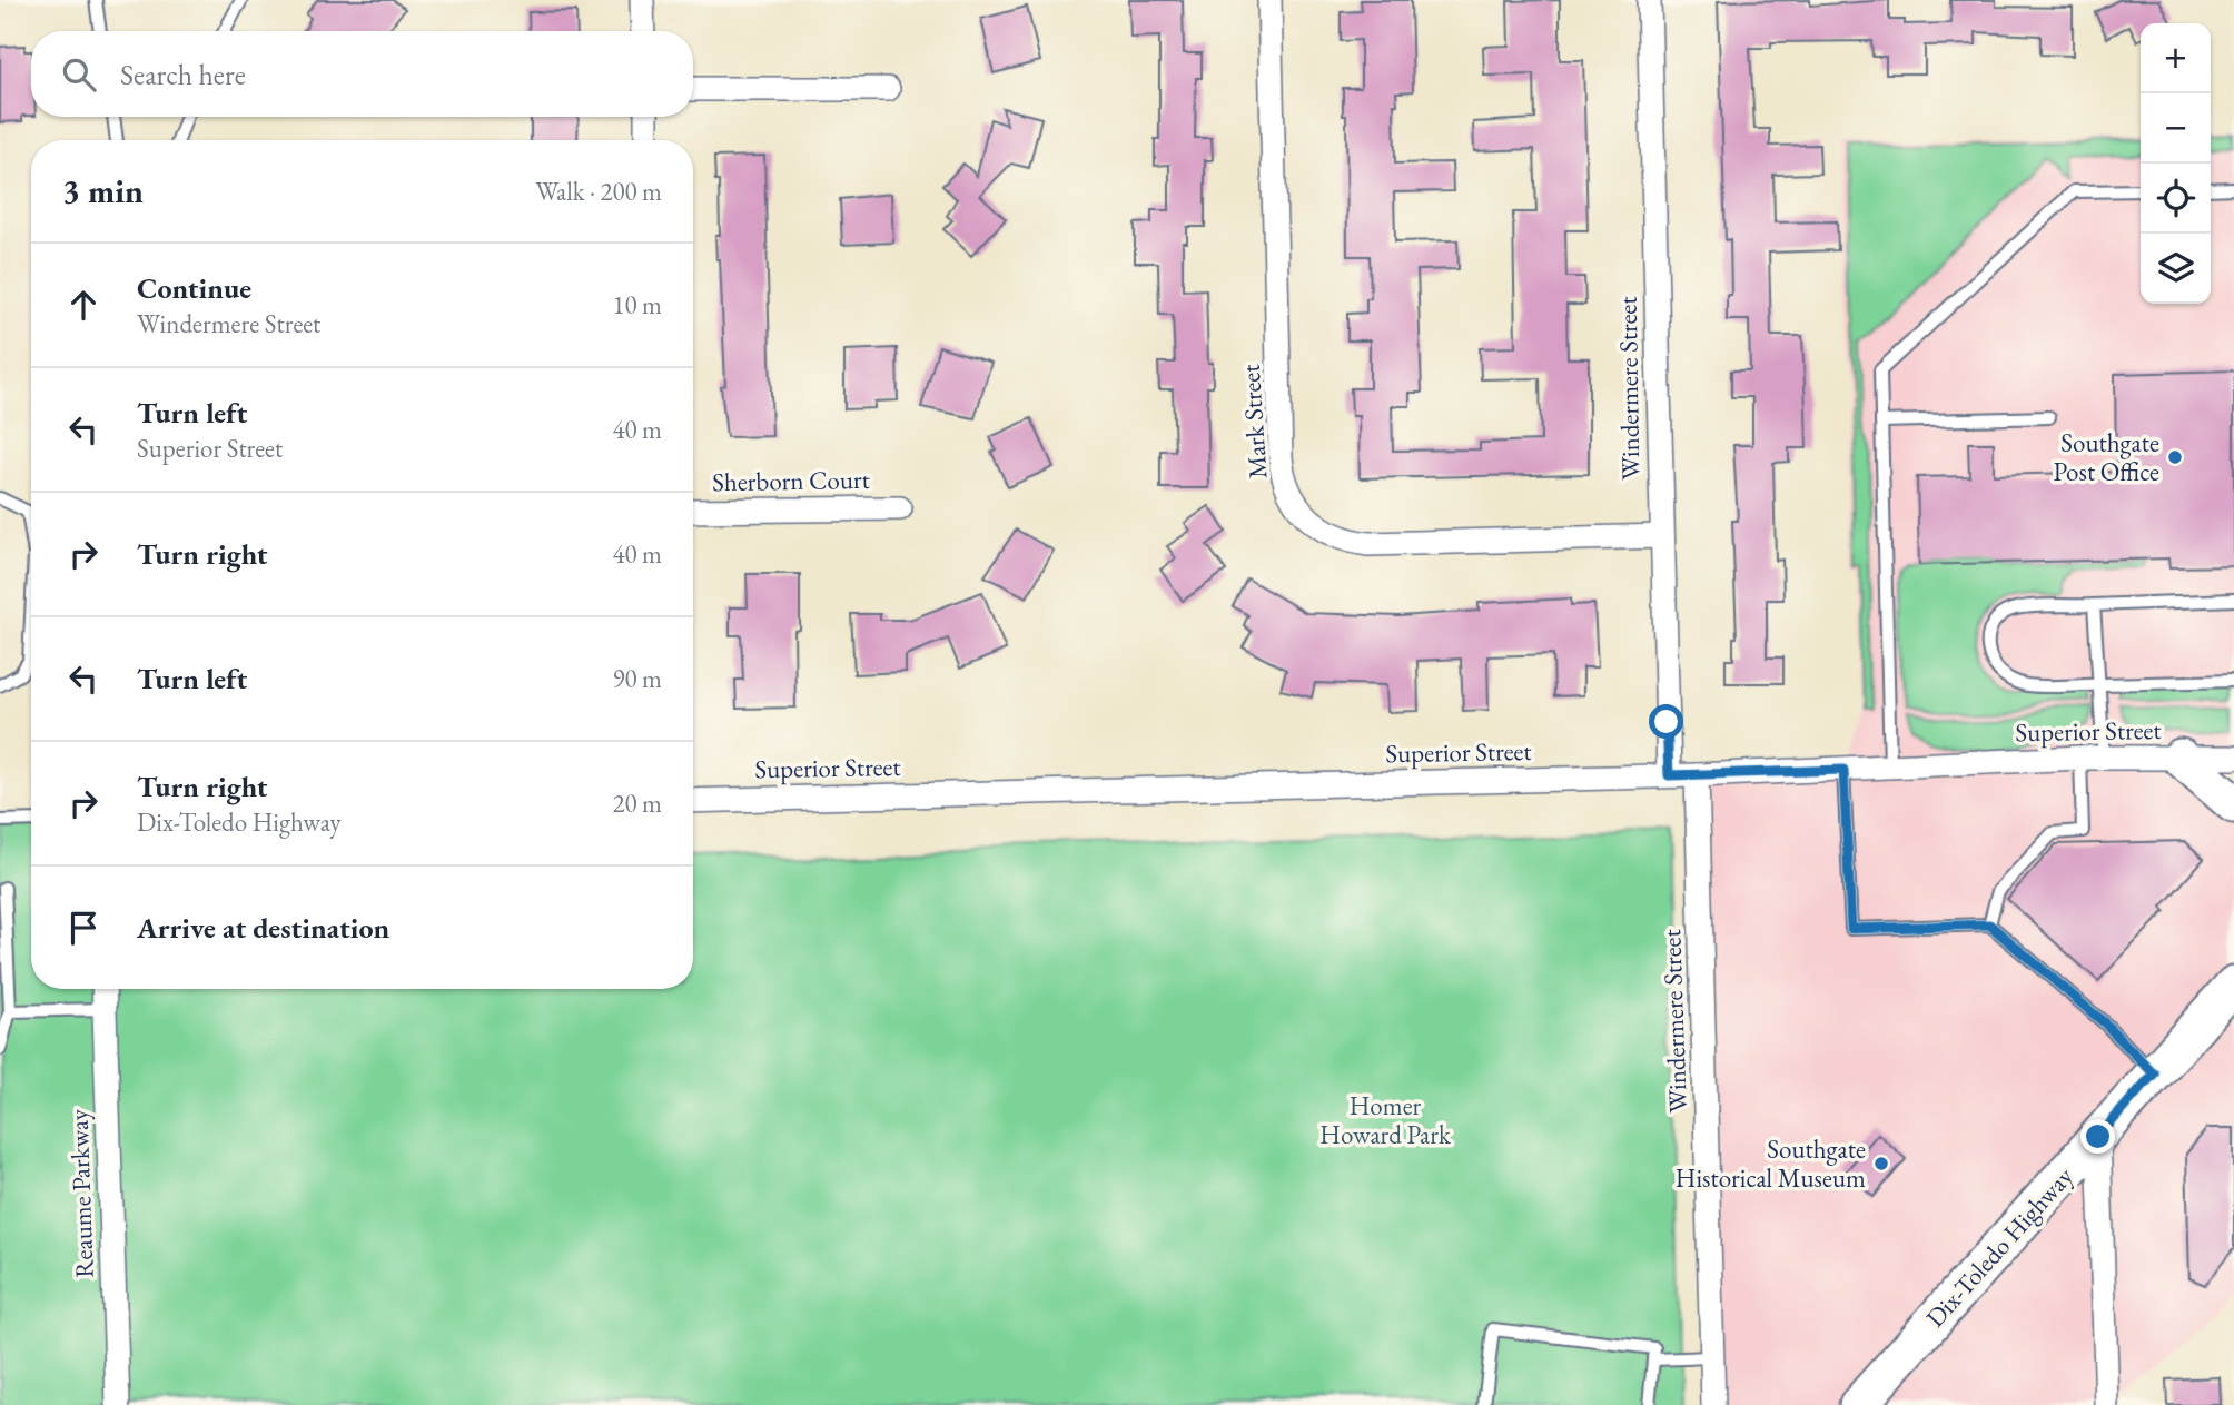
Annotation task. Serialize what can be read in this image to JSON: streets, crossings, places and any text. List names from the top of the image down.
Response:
{
  "streets": {
    "main road": ["Dix-Toledo Highway"],
    "street": [
      "Windermere Street",
      "Mark Street",
      "Sherborn Court",
      "Superior Street",
      "Reaume Parkway"
    ]
  },
  "crossings": [
    ["Windermere Street", "Mark Street"],
    ["Windermere Street", "Superior Street"]
  ],
  "parks": ["Homer Howard Park"],
  "places": ["Southgate Post Office", "Southgate Historical Museum"],
  "page": {
    "map_buttons": ["+", "−"],
    "search": "Search here",
    "heading": ["3 min", "Walk · 200 m"],
    "list": [
      ["Continue", "Windermere Street", "10 m"],
      ["Turn left", "Superior Street", "40 m"],
      ["Turn right", "40 m"],
      ["Turn left", "90 m"],
      ["Turn right", "Dix-Toledo Highway", "20 m"],
      "Arrive at destination"
    ]
  }
}
